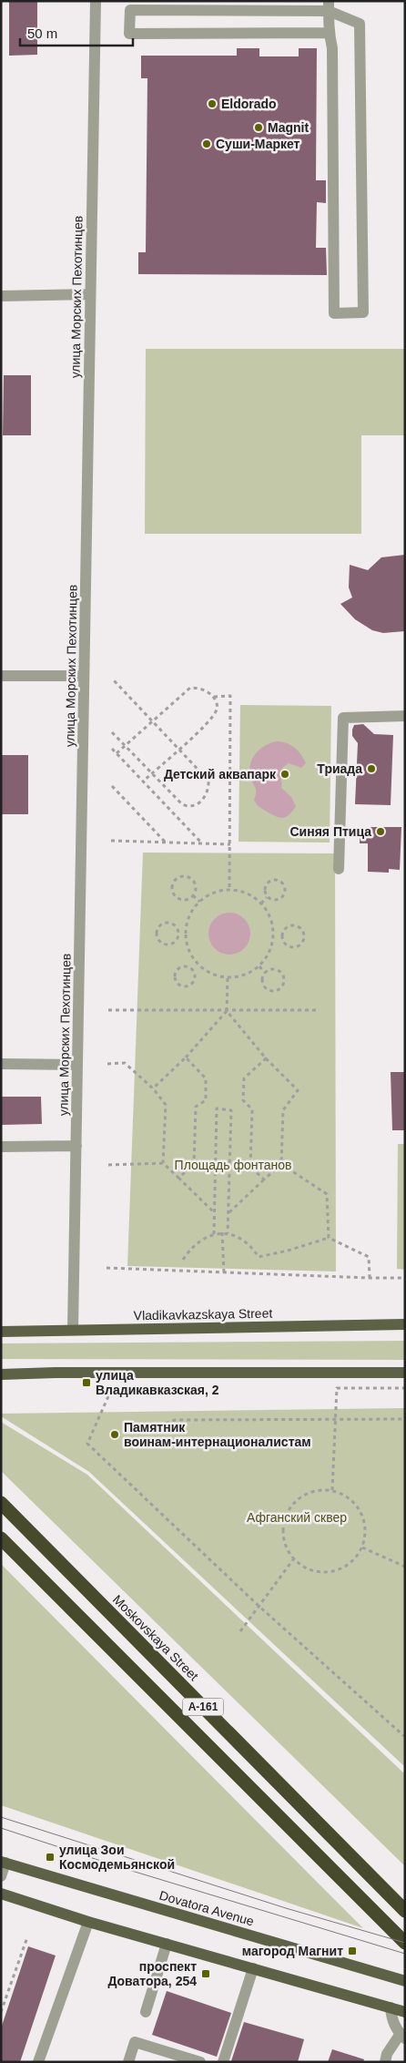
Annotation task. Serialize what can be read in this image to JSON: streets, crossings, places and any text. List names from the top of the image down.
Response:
{
  "streets": {
    "highway": ["Moskovskaya Street", "А-161"],
    "main road": ["Vladikavkazskaya Street", "Dovatora Avenue"],
    "street": ["улица Морских Пехотинцев"]
  },
  "crossings": [
    ["улица Морских Пехотинцев", "Vladikavkazskaya Street"]
  ],
  "parks": ["Площадь фонтанов", "Афганский сквер"],
  "places": {
    "other": [
      "Eldorado",
      "Magnit",
      "Суши-Маркет",
      "Триада",
      "Детский аквапарк",
      "Синяя Птица",
      "Памятник воинам-интернационалистам"
    ],
    "transit": [
      "улица Владикавказская, 2",
      "улица Зои Космодемьянской",
      "магород Магнит",
      "проспект Доватора, 254"
    ]
  },
  "scale_bar": "50 m"
}
